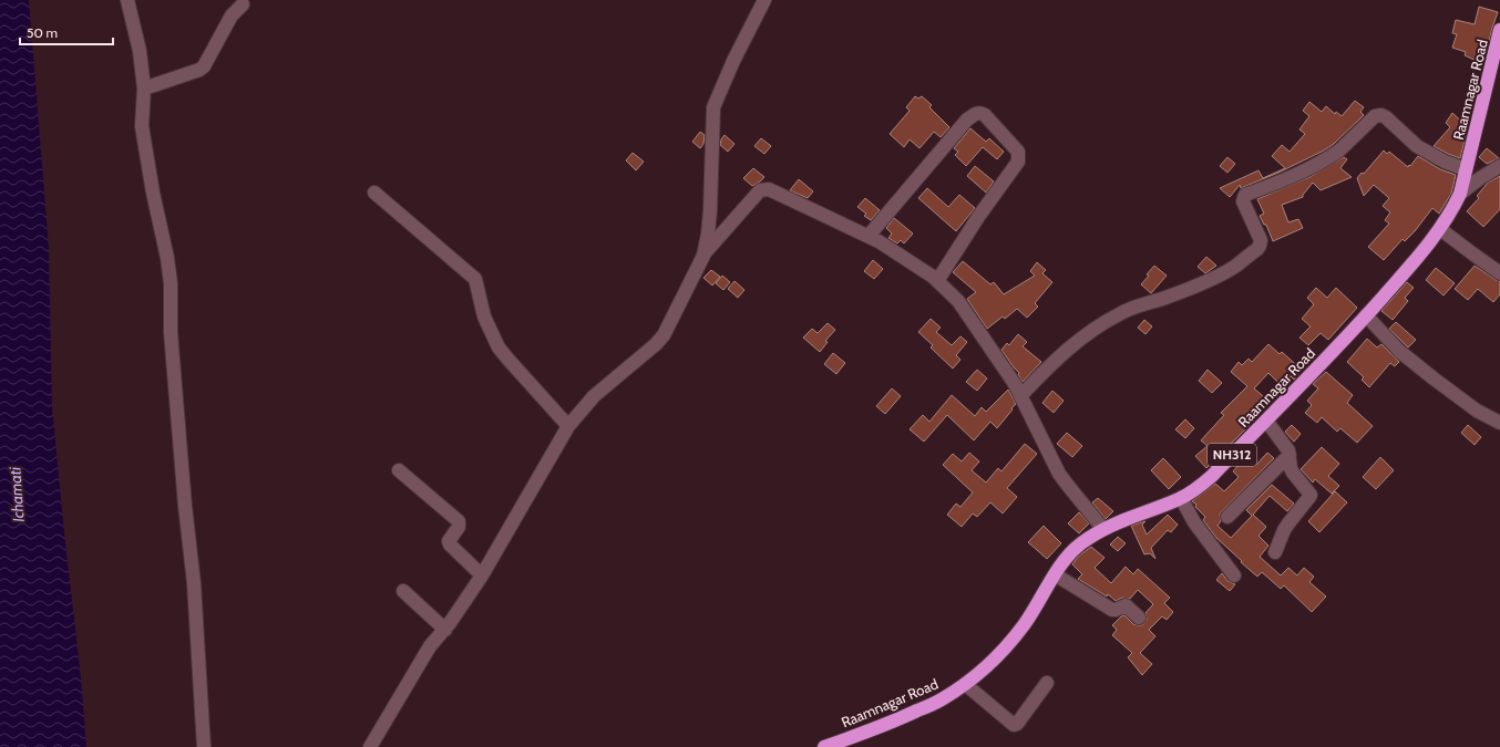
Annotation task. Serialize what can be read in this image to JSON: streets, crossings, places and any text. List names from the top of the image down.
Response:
{
  "streets": {
    "highway": ["Raamnagar Road", "NH312"]
  },
  "water": ["Ichamati"],
  "scale_bar": "50 m"
}
